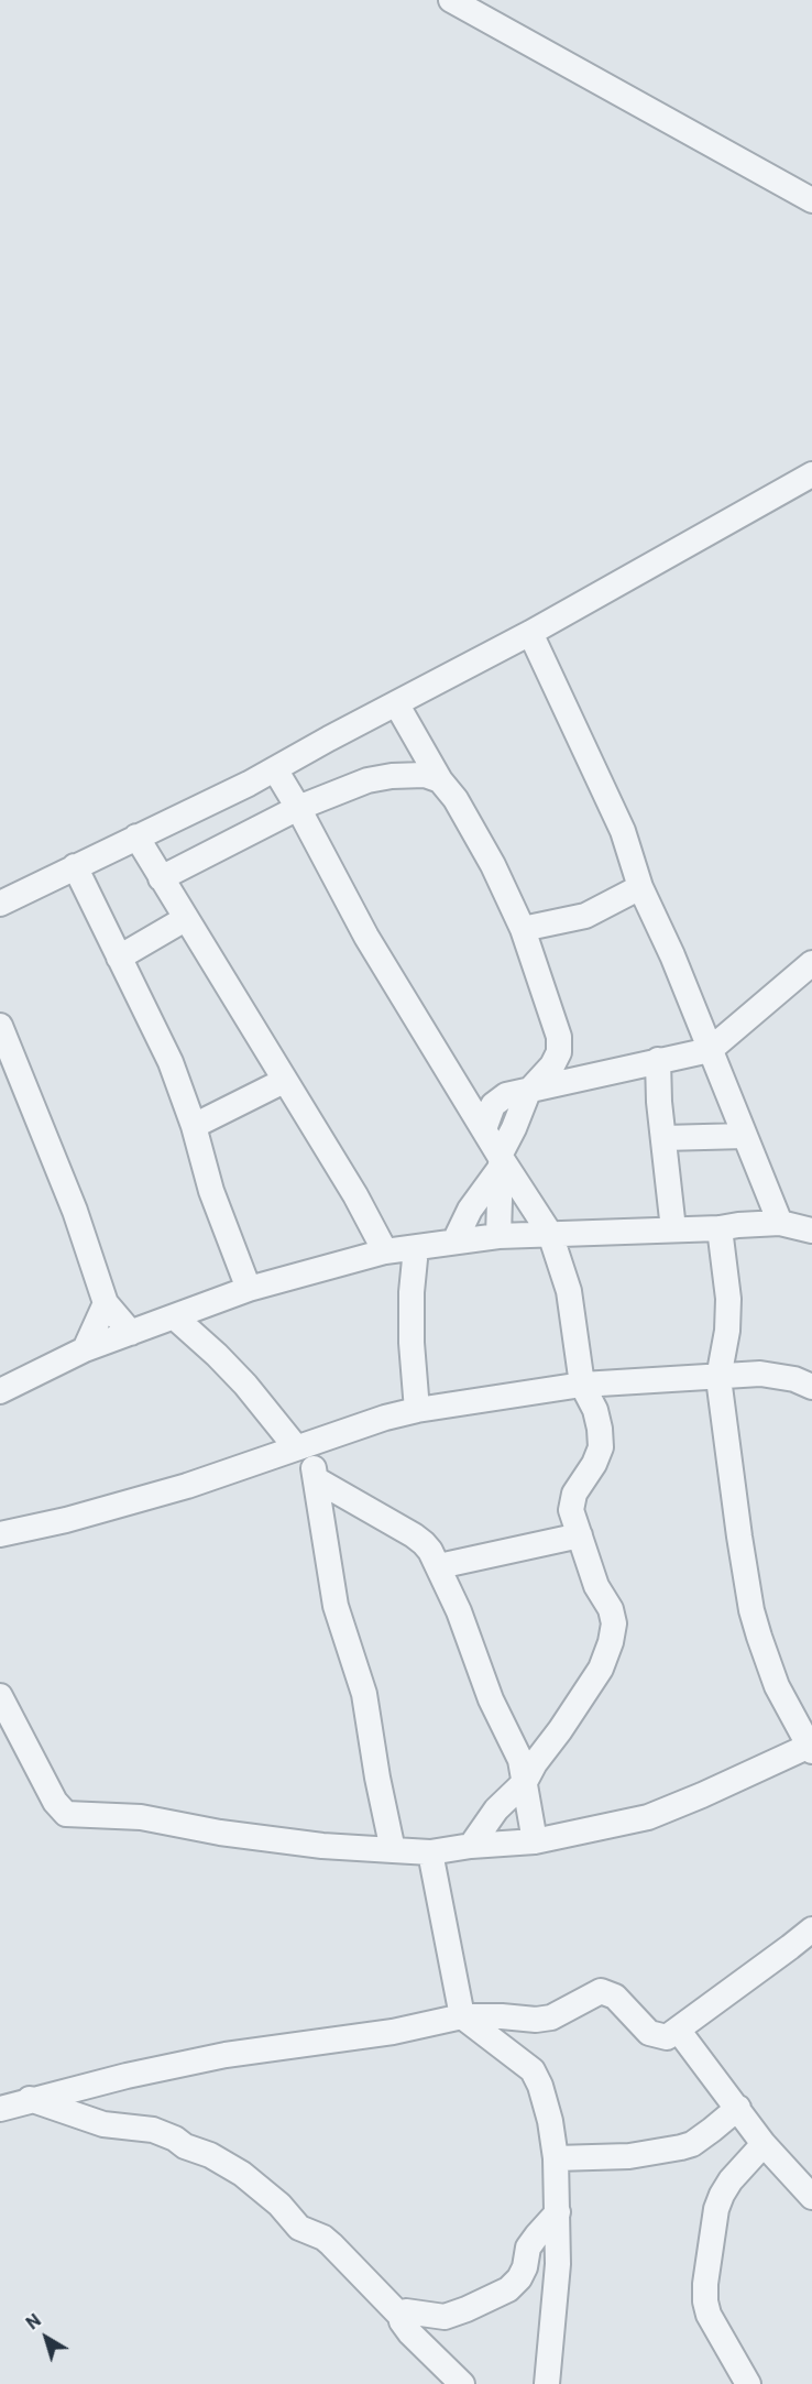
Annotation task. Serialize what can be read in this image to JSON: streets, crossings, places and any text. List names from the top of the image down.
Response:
{
  "north": "top left"
}
